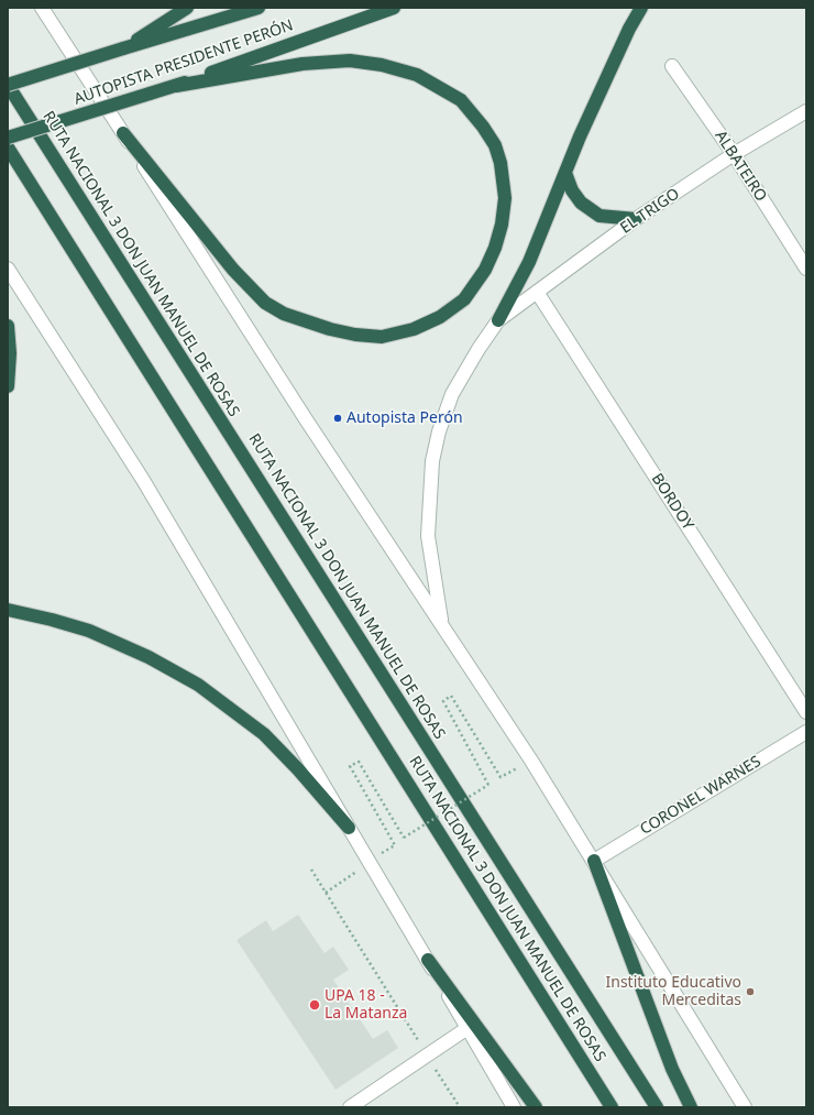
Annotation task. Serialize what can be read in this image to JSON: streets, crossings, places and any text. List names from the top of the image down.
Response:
{
  "streets": {
    "highway": ["AUTOPISTA PRESIDENTE PERÓN", "RUTA NACIONAL 3 DON JUAN MANUEL DE ROSAS"],
    "street": [
      "ALBATEIRO",
      "EL TRIGO",
      "BORDOY",
      "CORONEL WARNES"
    ]
  },
  "crossings": [
    ["AUTOPISTA PRESIDENTE PERÓN", "RUTA NACIONAL 3 DON JUAN MANUEL DE ROSAS"],
    ["ALBATEIRO", "EL TRIGO"],
    ["EL TRIGO", "BORDOY"]
  ],
  "places": ["Autopista Perón", "Instituto Educativo Merceditas", "UPA 18 - La Matanza"]
}
